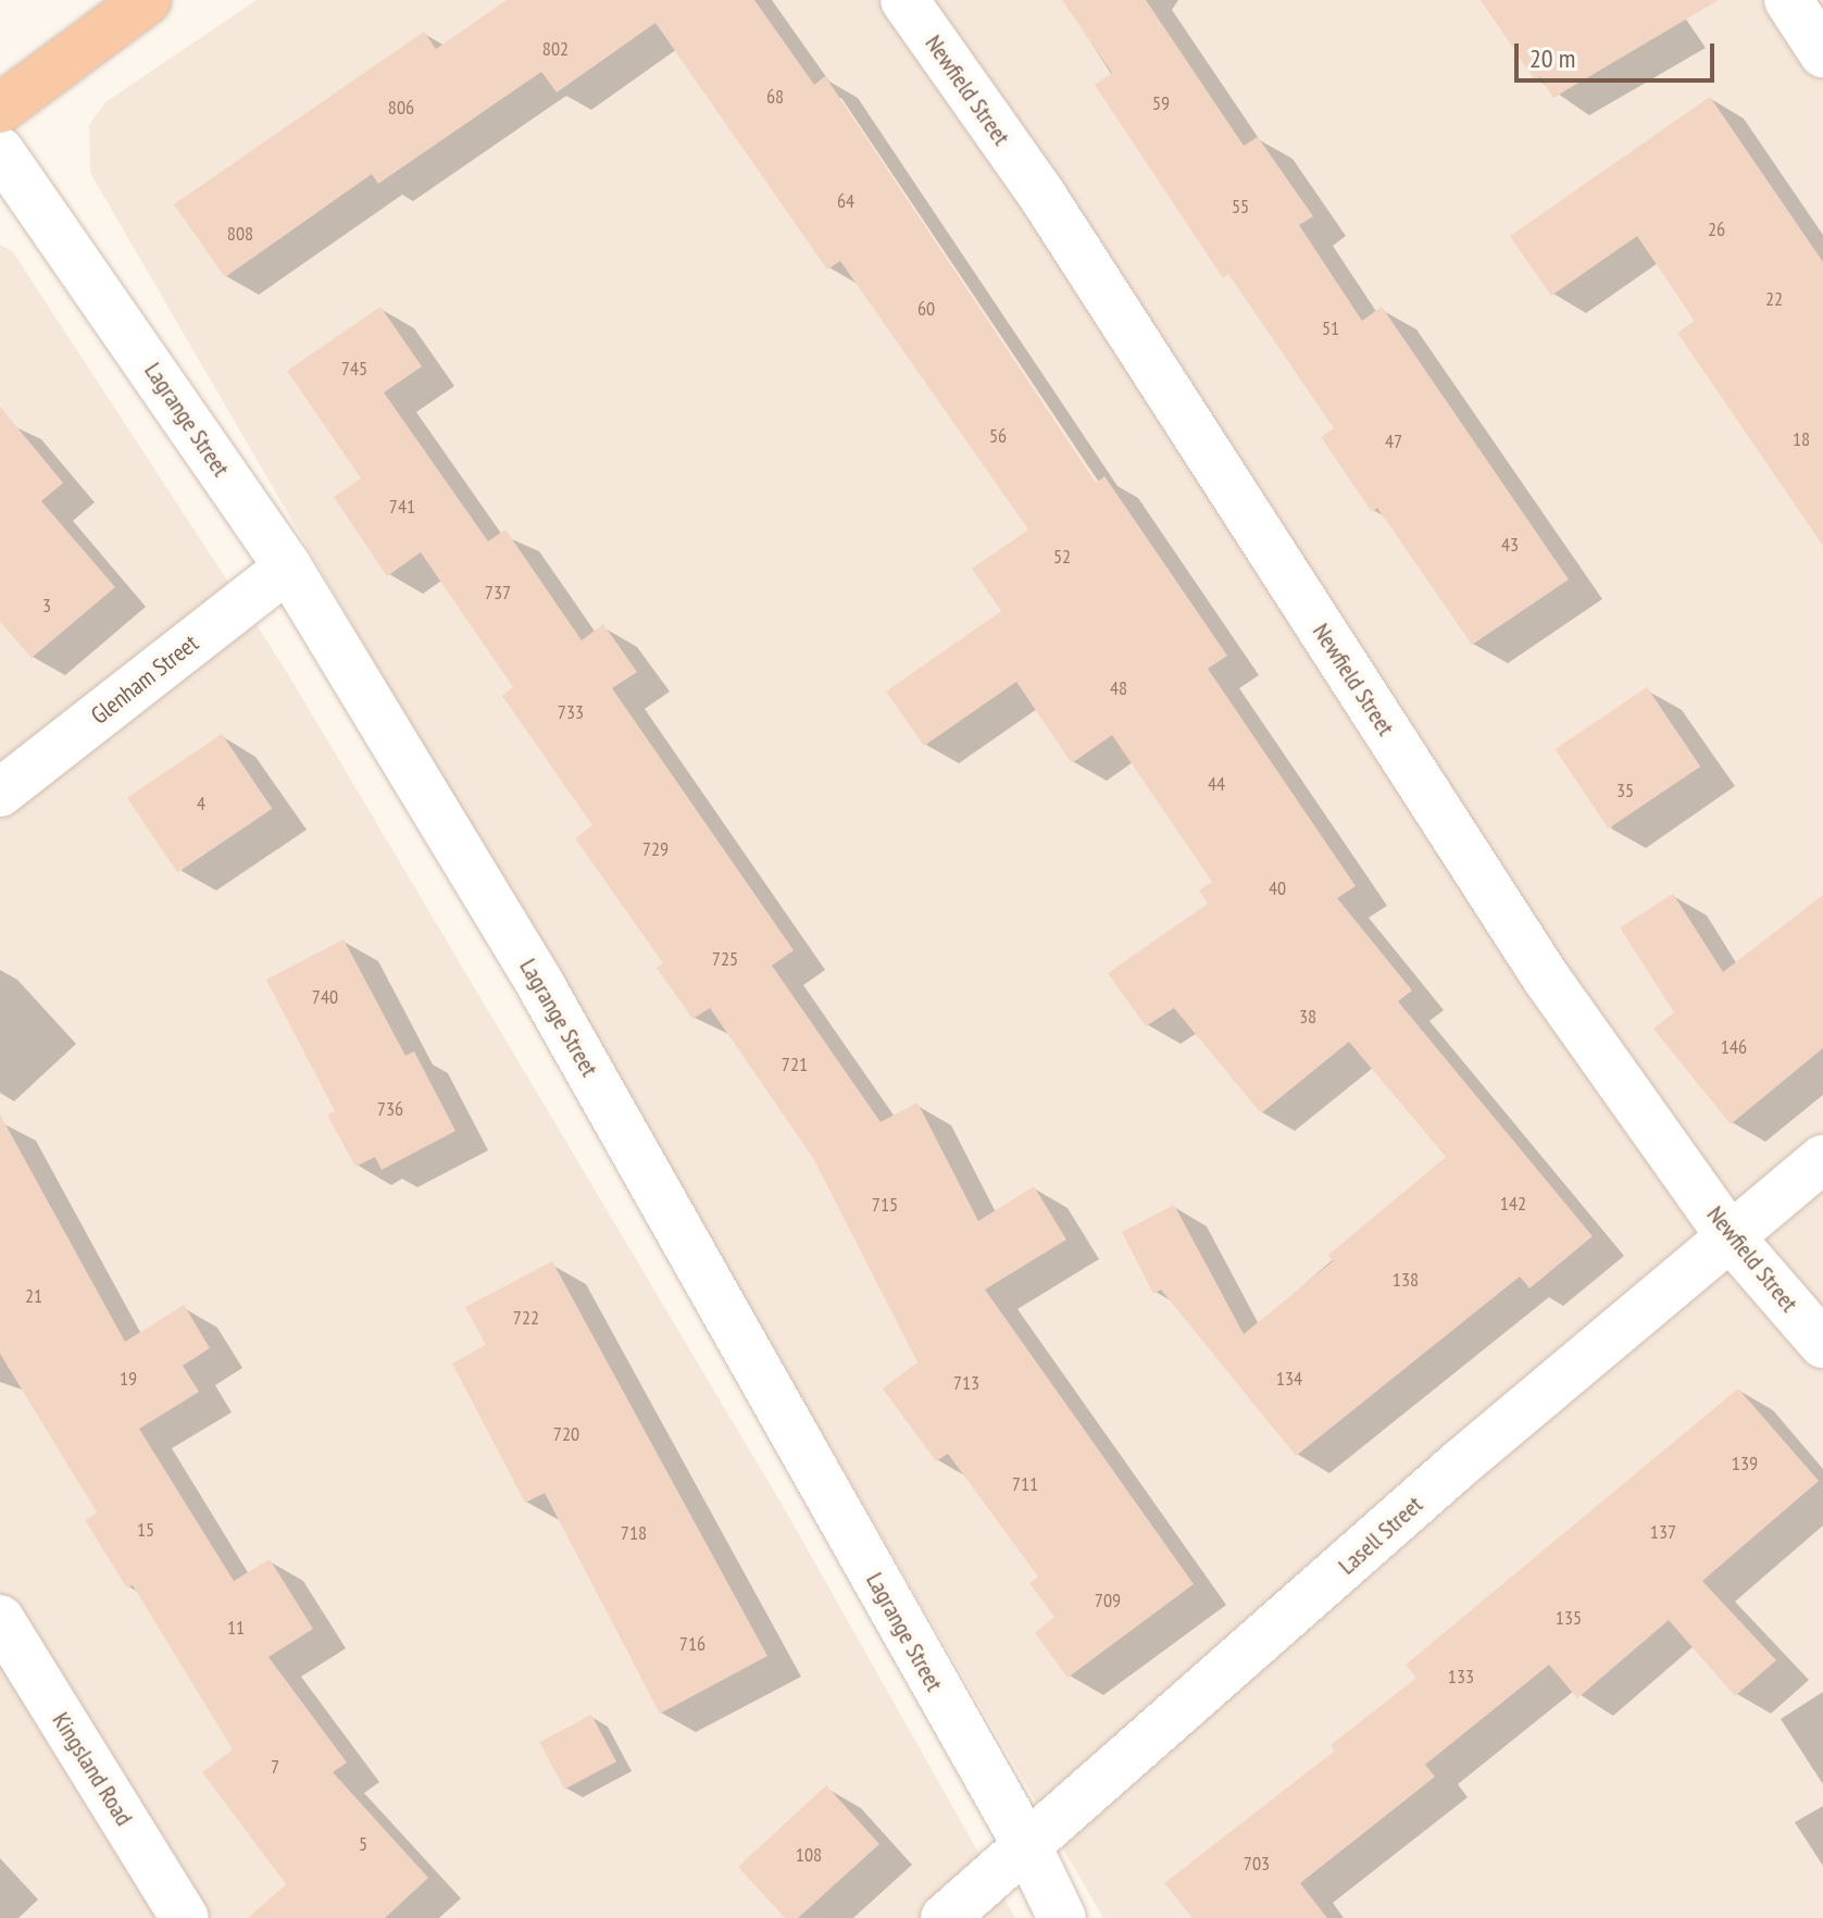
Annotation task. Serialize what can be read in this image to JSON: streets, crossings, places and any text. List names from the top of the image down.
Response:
{
  "streets": {
    "street": [
      "Newfield Street",
      "Lagrange Street",
      "Glenham Street",
      "Lasell Street",
      "Kingsland Road"
    ]
  },
  "crossings": [
    ["Newfield Street", "Lasell Street"],
    ["Lagrange Street", "Glenham Street"],
    ["Lagrange Street", "Lasell Street"]
  ],
  "house_numbers": [
    "802",
    "68",
    "59",
    "806",
    "64",
    "55",
    "26",
    "808",
    "22",
    "60",
    "51",
    "745",
    "56",
    "18",
    "47",
    "741",
    "43",
    "52",
    "737",
    "3",
    "48",
    "733",
    "44",
    "35",
    "4",
    "729",
    "40",
    "725",
    "740",
    "38",
    "146",
    "721",
    "736",
    "142",
    "715",
    "138",
    "21",
    "722",
    "19",
    "134",
    "713",
    "720",
    "139",
    "711",
    "15",
    "137",
    "718",
    "709",
    "135",
    "11",
    "716",
    "133",
    "7",
    "5",
    "108",
    "703"
  ],
  "scale_bar": "20 m"
}
